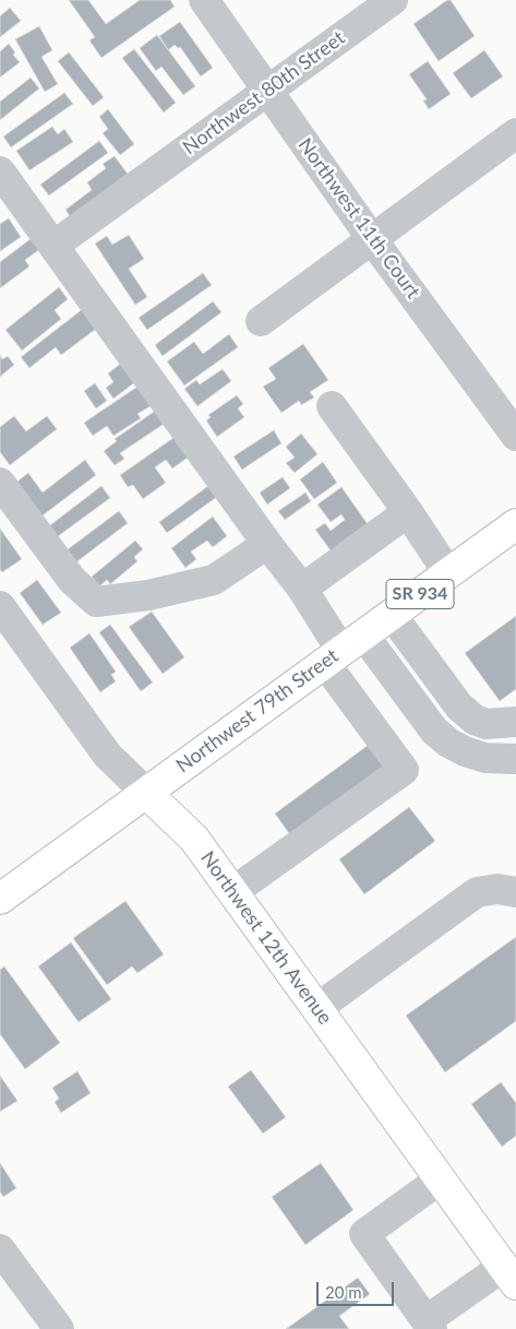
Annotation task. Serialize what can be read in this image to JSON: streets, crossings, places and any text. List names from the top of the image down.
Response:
{
  "streets": {
    "main road": ["SR 934", "Northwest 79th Street", "Northwest 12th Avenue"],
    "street": ["Northwest 80th Street", "Northwest 11th Court"]
  },
  "crossings": [
    ["Northwest 80th Street", "Northwest 11th Court"],
    ["Northwest 79th Street", "Northwest 12th Avenue"]
  ],
  "scale_bar": "20 m"
}
